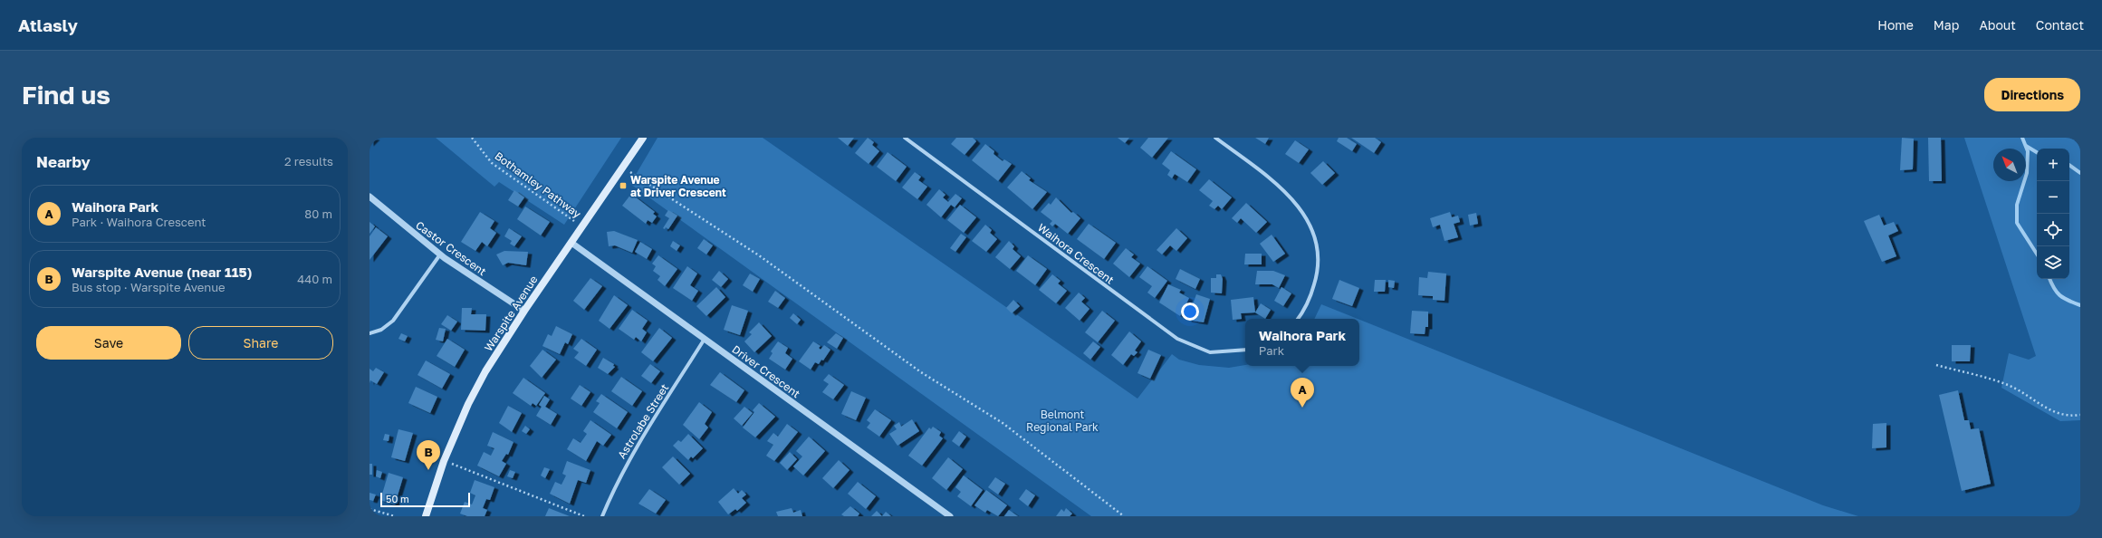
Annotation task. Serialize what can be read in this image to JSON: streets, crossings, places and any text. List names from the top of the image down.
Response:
{
  "streets": {
    "main road": ["Warspite Avenue"],
    "street": [
      "Castor Crescent",
      "Waihora Crescent",
      "Driver Crescent",
      "Astrolabe Street"
    ],
    "path": ["Bothamley Pathway"]
  },
  "crossings": [
    ["Bothamley Pathway", "Warspite Avenue"],
    ["Castor Crescent", "Warspite Avenue"],
    ["Warspite Avenue", "Driver Crescent"],
    ["Driver Crescent", "Astrolabe Street"]
  ],
  "parks": ["Belmont Regional Park"],
  "places": {
    "transit": ["Warspite Avenue at Driver Crescent"]
  },
  "scale_bar": "50 m",
  "north": "top left",
  "page": {
    "header": "Atlasly",
    "nav": [
      "Home",
      "Map",
      "About",
      "Contact"
    ],
    "buttons": [
      "Directions",
      ["Save", "Share"]
    ],
    "title": "Find us",
    "heading": ["Nearby", "2 results"],
    "map_buttons": ["+", "−"],
    "list": [
      {
        "mark": "A",
        "name": "Waihora Park",
        "note": "Park · Waihora Crescent",
        "value": "80 m"
      },
      {
        "mark": "B",
        "name": "Warspite Avenue (near 115)",
        "note": "Bus stop · Warspite Avenue",
        "value": "440 m"
      }
    ],
    "popup": ["Waihora Park", "Park"],
    "pins": ["A", "B"],
    "scale": "50 m"
  }
}
